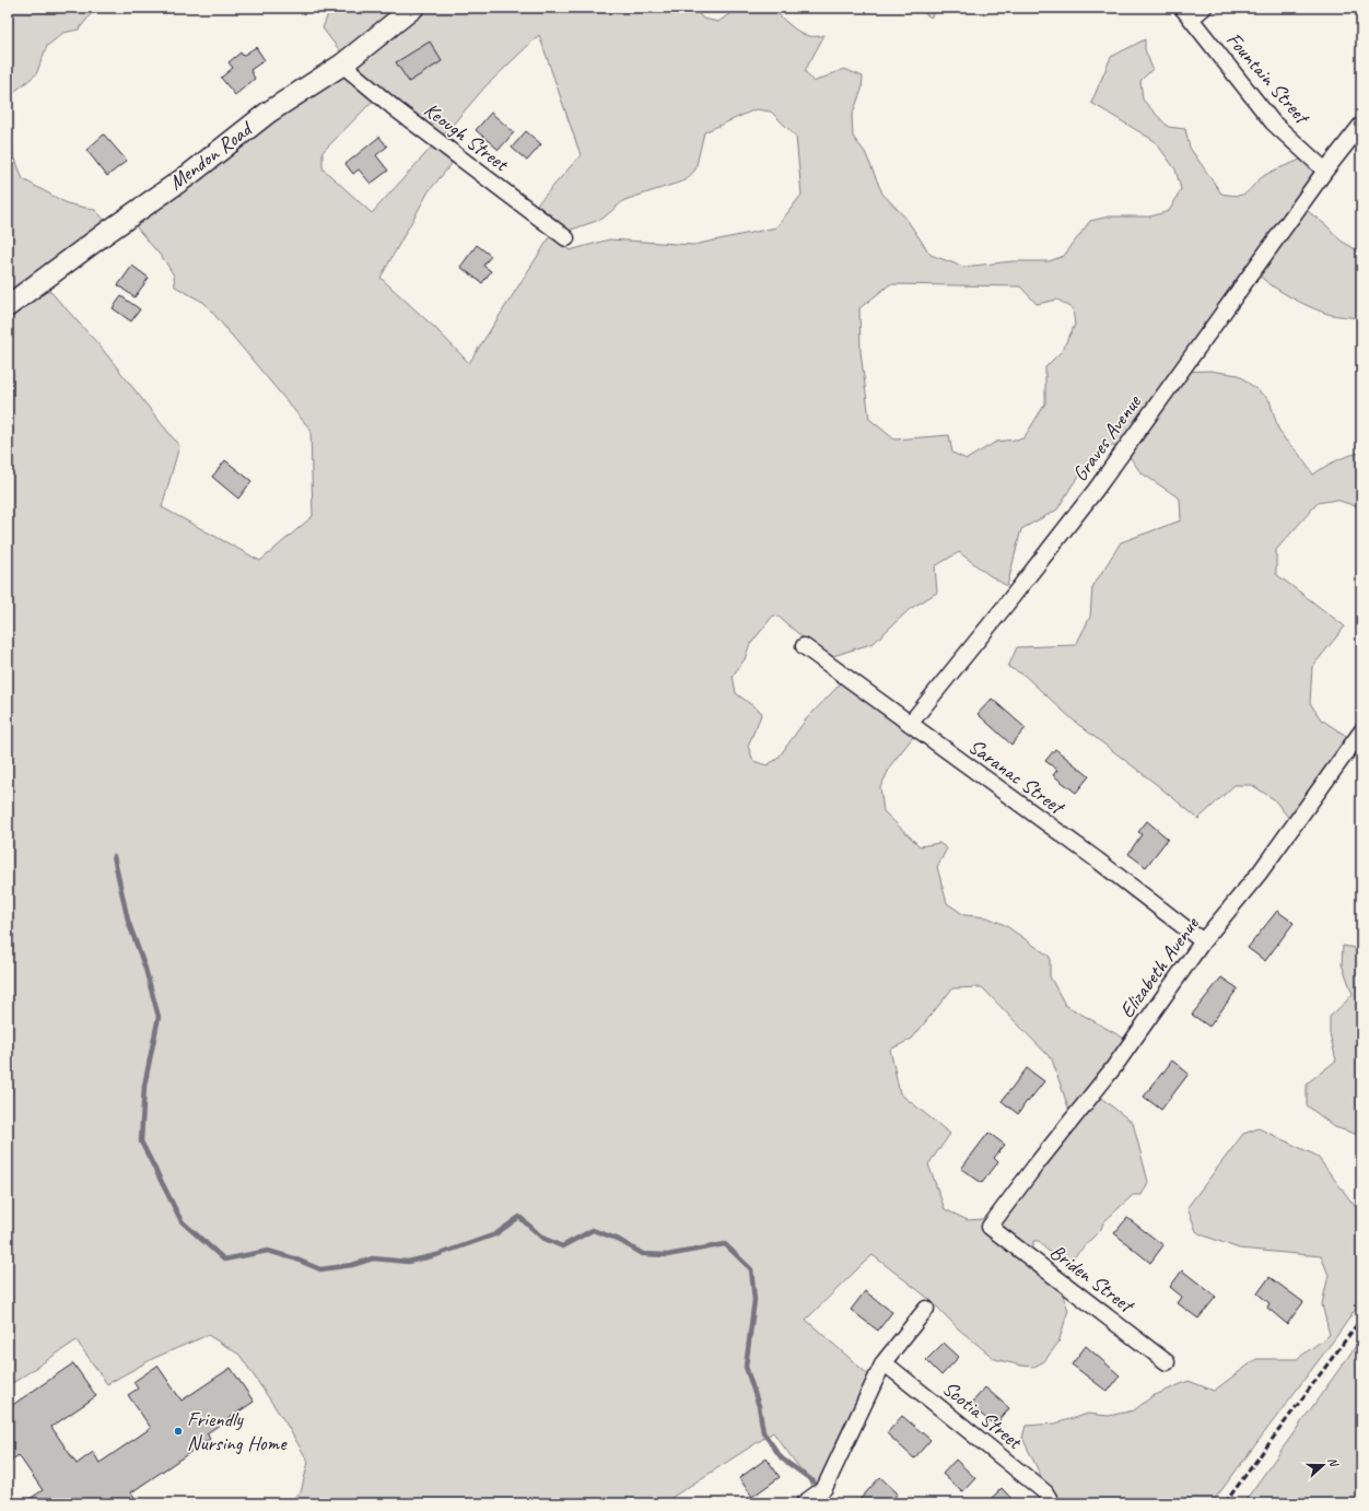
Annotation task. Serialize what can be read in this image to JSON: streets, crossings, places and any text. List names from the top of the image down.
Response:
{
  "streets": {
    "street": [
      "Fountain Street",
      "Keough Street",
      "Mendon Road",
      "Graves Avenue",
      "Saranac Street",
      "Elizabeth Avenue",
      "Briden Street",
      "Scotia Street"
    ]
  },
  "crossings": [
    ["Fountain Street", "Graves Avenue"],
    ["Keough Street", "Mendon Road"],
    ["Graves Avenue", "Saranac Street"],
    ["Saranac Street", "Elizabeth Avenue"],
    ["Elizabeth Avenue", "Briden Street"]
  ],
  "places": ["Friendly Nursing Home"],
  "north": "right"
}
